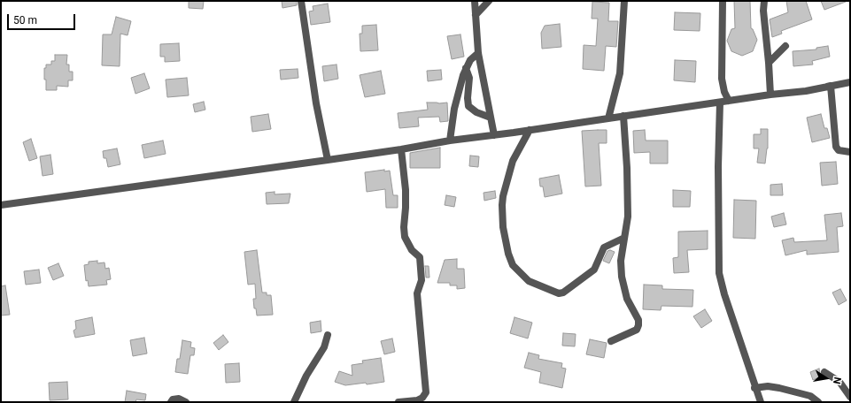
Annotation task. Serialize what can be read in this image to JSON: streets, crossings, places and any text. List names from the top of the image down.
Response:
{
  "scale_bar": "50 m",
  "north": "right"
}
